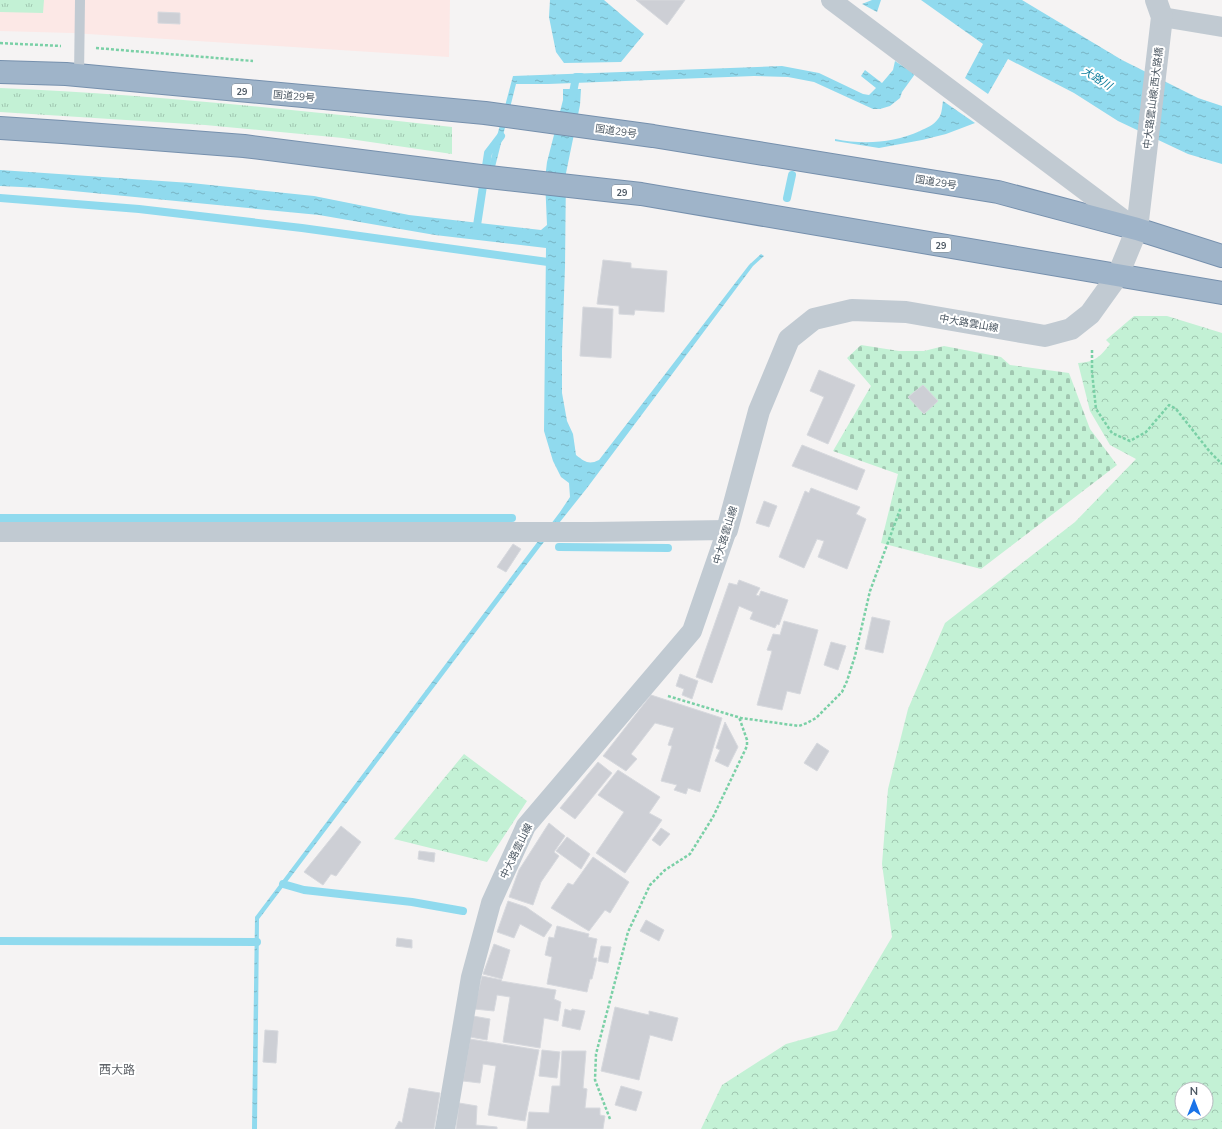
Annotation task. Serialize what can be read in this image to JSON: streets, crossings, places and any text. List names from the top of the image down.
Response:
{
  "streets": {
    "highway": ["29", "国道29号"],
    "street": ["中大路雲山線;西大路橋", "中大路雲山線"]
  },
  "crossings": [
    ["29", "中大路雲山線"],
    ["国道29号", "中大路雲山線"],
    ["中大路雲山線;西大路橋", "中大路雲山線"]
  ],
  "districts": ["西大路"],
  "water": ["大路川"],
  "north": "top"
}
